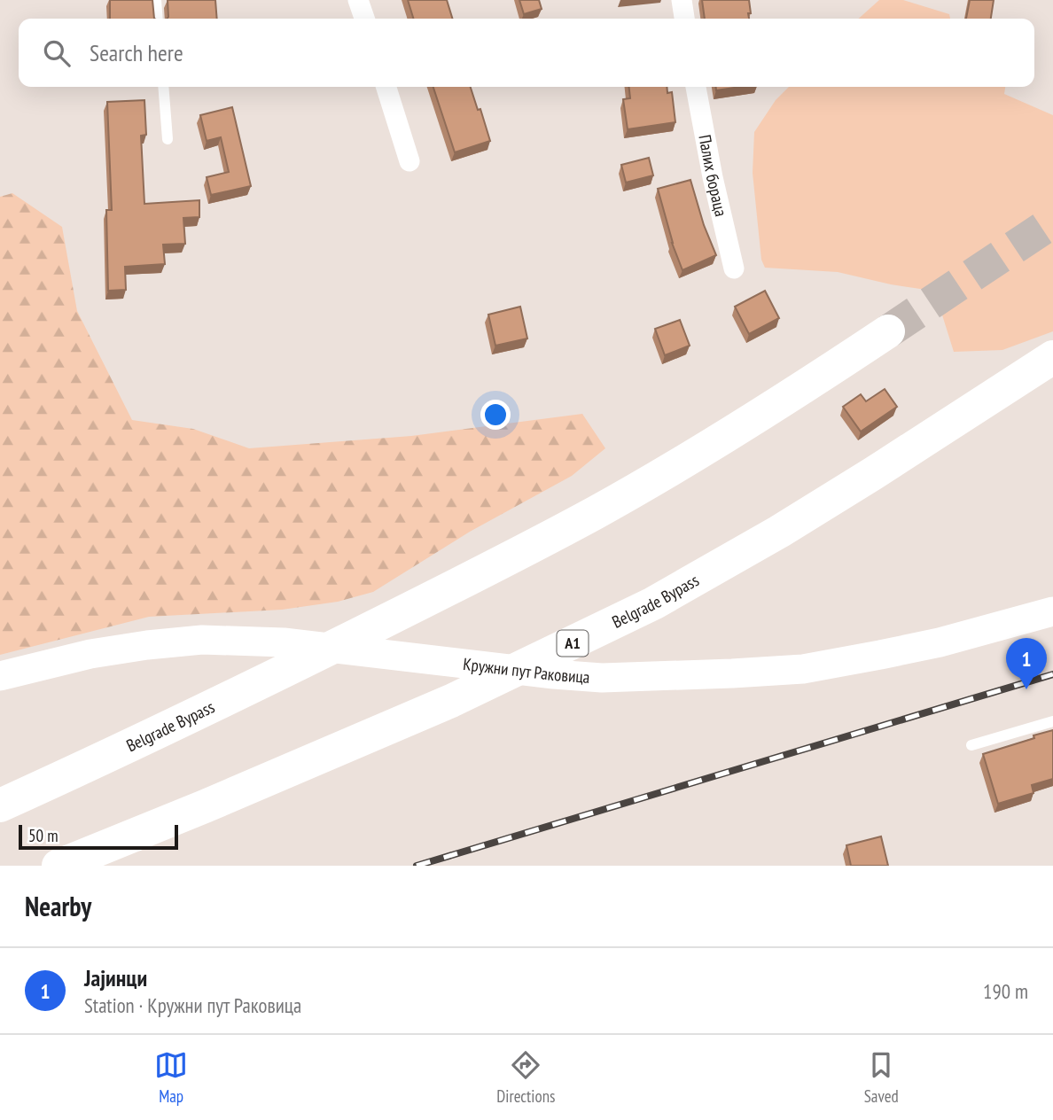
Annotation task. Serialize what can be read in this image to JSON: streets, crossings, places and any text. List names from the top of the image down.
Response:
{
  "streets": {
    "highway": ["Belgrade Bypass", "A1"],
    "main road": ["Кружни пут Раковица"],
    "street": ["Палих бораца"]
  },
  "scale_bar": "50 m",
  "page": {
    "search": "Search here",
    "pins": "1",
    "scale": "50 m",
    "heading": "Nearby",
    "list": [
      {
        "mark": "1",
        "name": "Јајинци",
        "note": "Station · Кружни пут Раковица",
        "value": "190 m"
      }
    ],
    "nav": ["Map", "Directions", "Saved"]
  }
}
